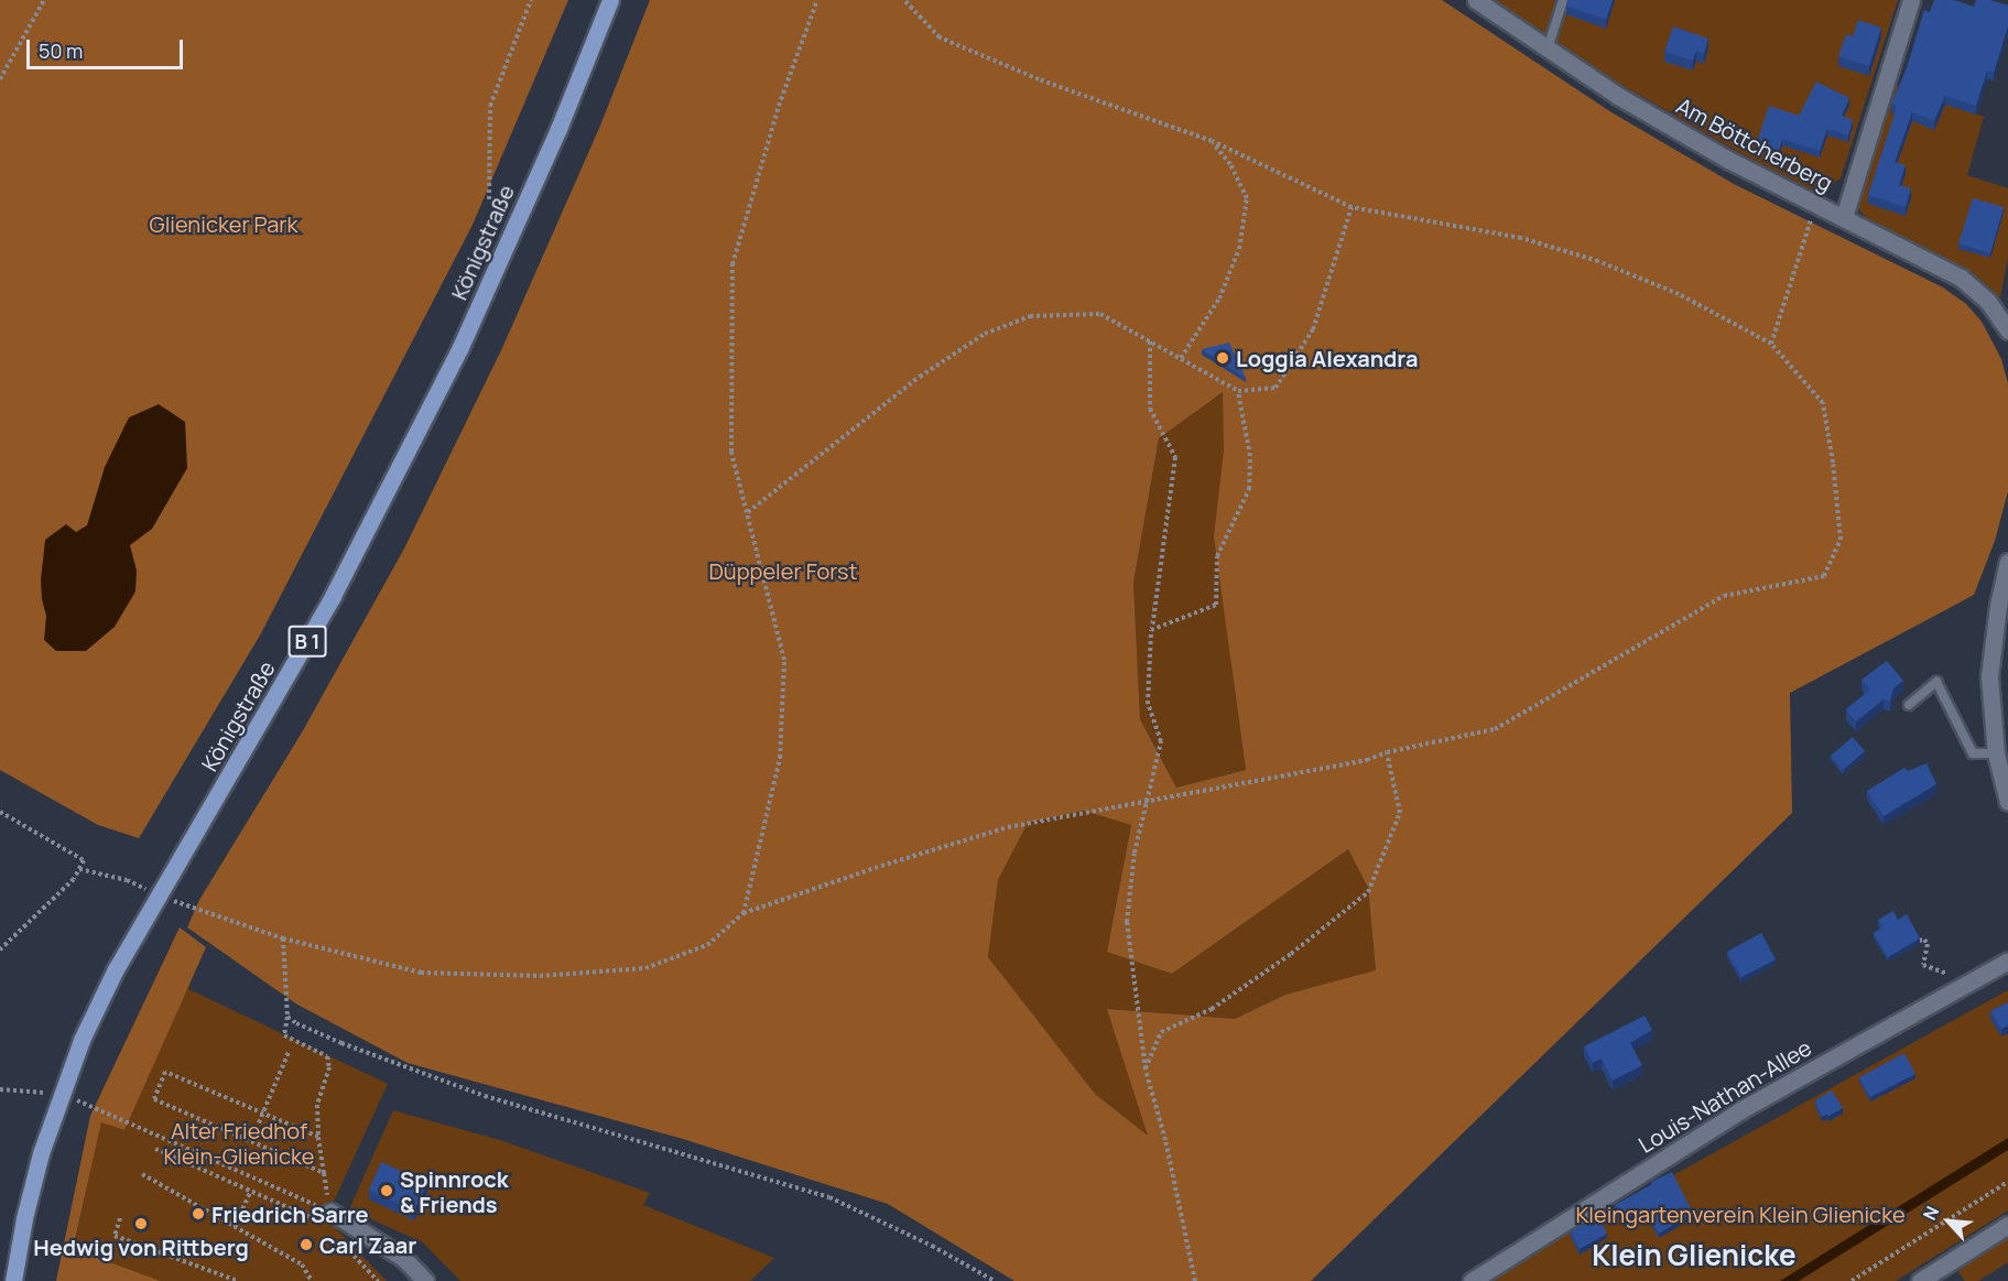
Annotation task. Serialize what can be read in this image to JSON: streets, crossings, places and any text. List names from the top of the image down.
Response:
{
  "streets": {
    "main road": ["Königstraße", "B 1"],
    "street": ["Am Böttcherberg", "Louis-Nathan-Allee"]
  },
  "districts": ["Klein Glienicke"],
  "parks": [
    "Glienicker Park",
    "Düppeler Forst",
    "Alter Friedhof Klein-Glienicke",
    "Kleingartenverein Klein Glienicke"
  ],
  "places": [
    "Loggia Alexandra",
    "Spinnrock & Friends",
    "Friedrich Sarre",
    "Hedwig von Rittberg",
    "Carl Zaar"
  ],
  "scale_bar": "50 m",
  "north": "top left"
}
